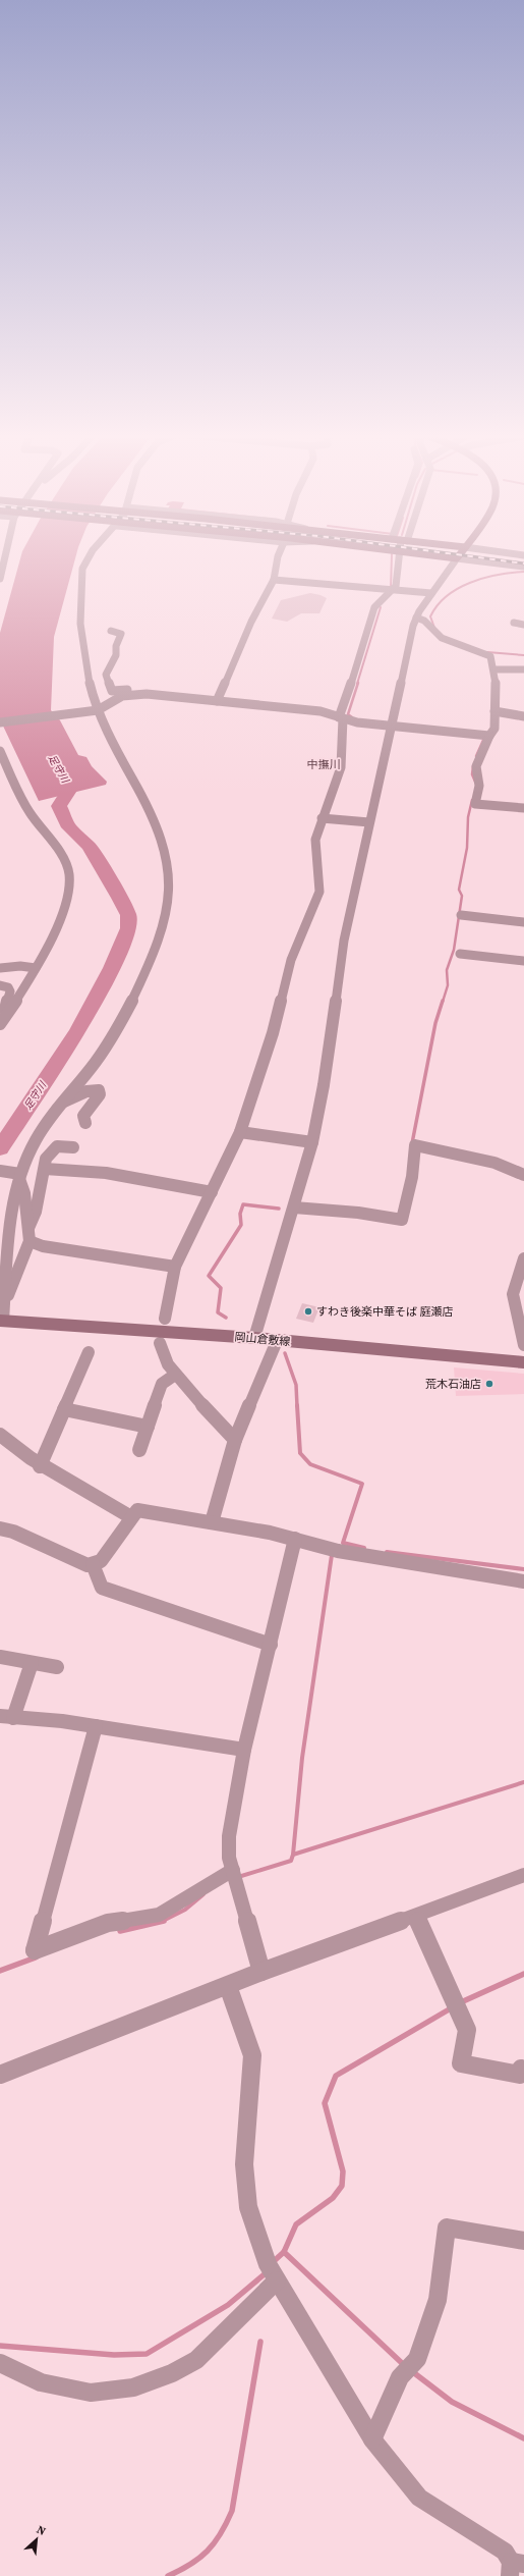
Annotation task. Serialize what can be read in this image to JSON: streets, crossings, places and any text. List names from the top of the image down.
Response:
{
  "streets": {
    "main road": ["岡山倉敷線"]
  },
  "districts": ["中撫川"],
  "water": ["足守川"],
  "places": ["すわき後楽中華そば 庭瀬店", "荒木石油店"],
  "north": "top right"
}
